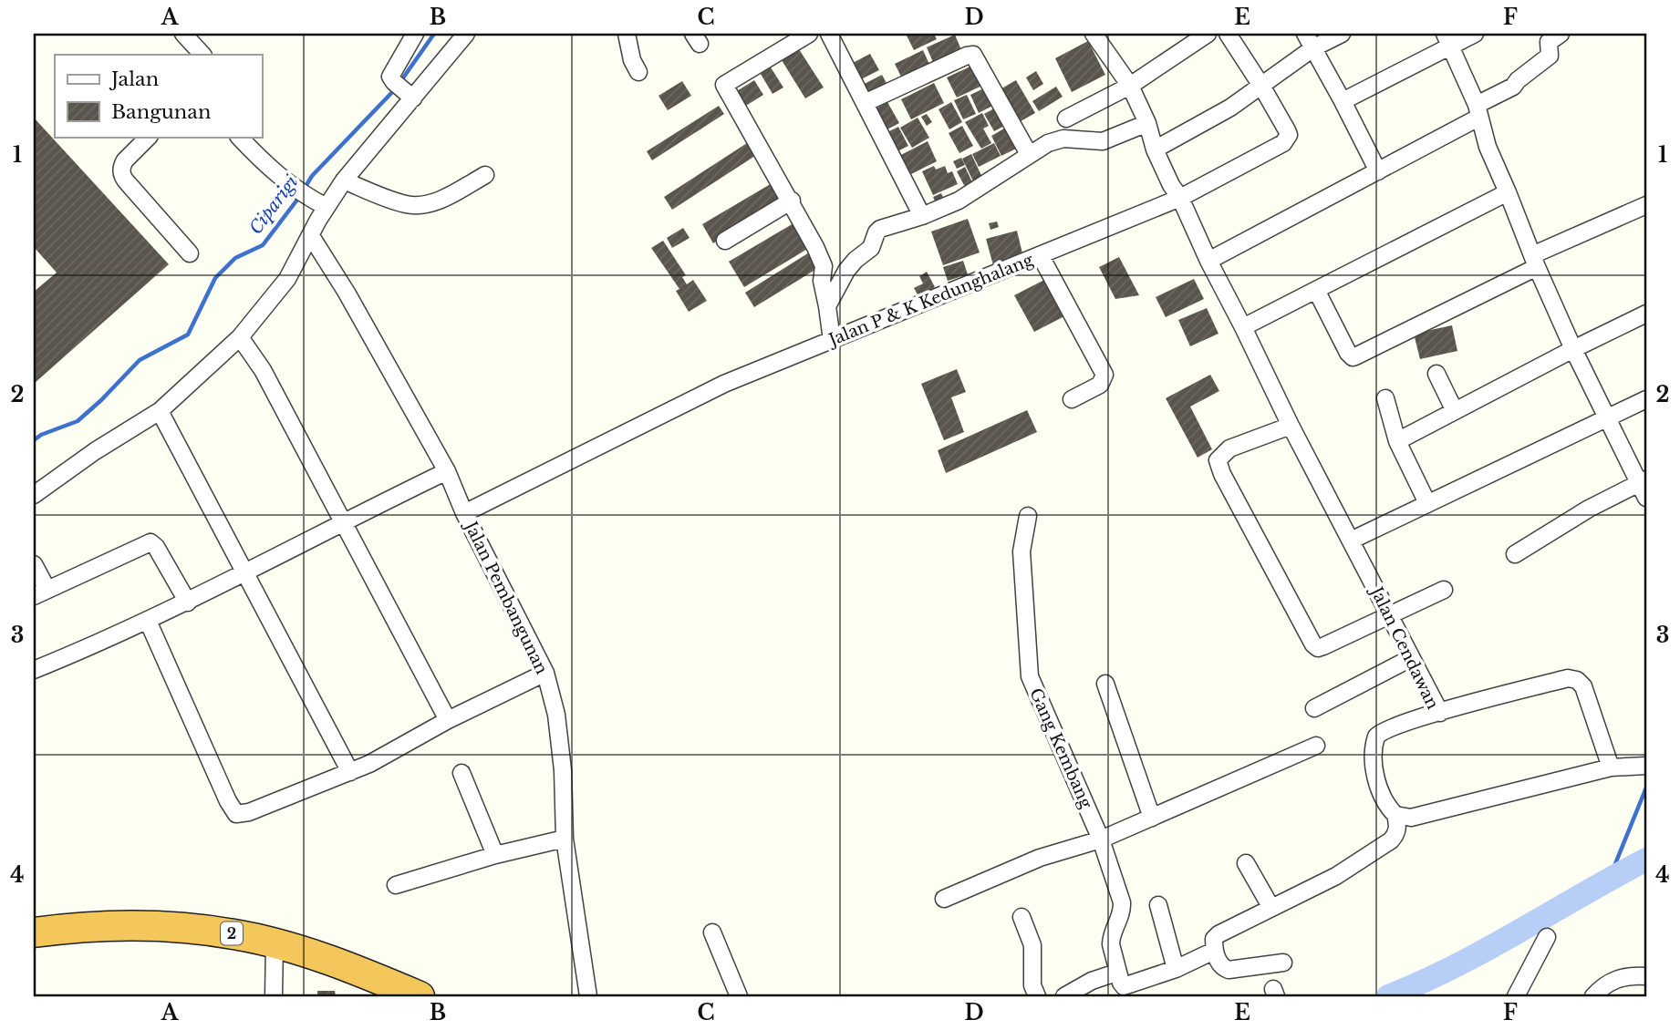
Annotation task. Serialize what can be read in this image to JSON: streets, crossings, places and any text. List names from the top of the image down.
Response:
{
  "streets": {
    "highway": ["2"],
    "street": [
      "Jalan P & K Kedunghalang",
      "Jalan Pembangunan",
      "Jalan Cendawan",
      "Gang Kembang"
    ]
  },
  "crossings": [
    ["Jalan P & K Kedunghalang", "Jalan Pembangunan"],
    ["Jalan P & K Kedunghalang", "Jalan Cendawan"]
  ],
  "water": ["Ciparigi"],
  "legend": ["Jalan", "Bangunan"],
  "grid": {
    "columns": [
      "A",
      "B",
      "C",
      "D",
      "E",
      "F"
    ],
    "rows": [
      "1",
      "2",
      "3",
      "4"
    ]
  }
}
